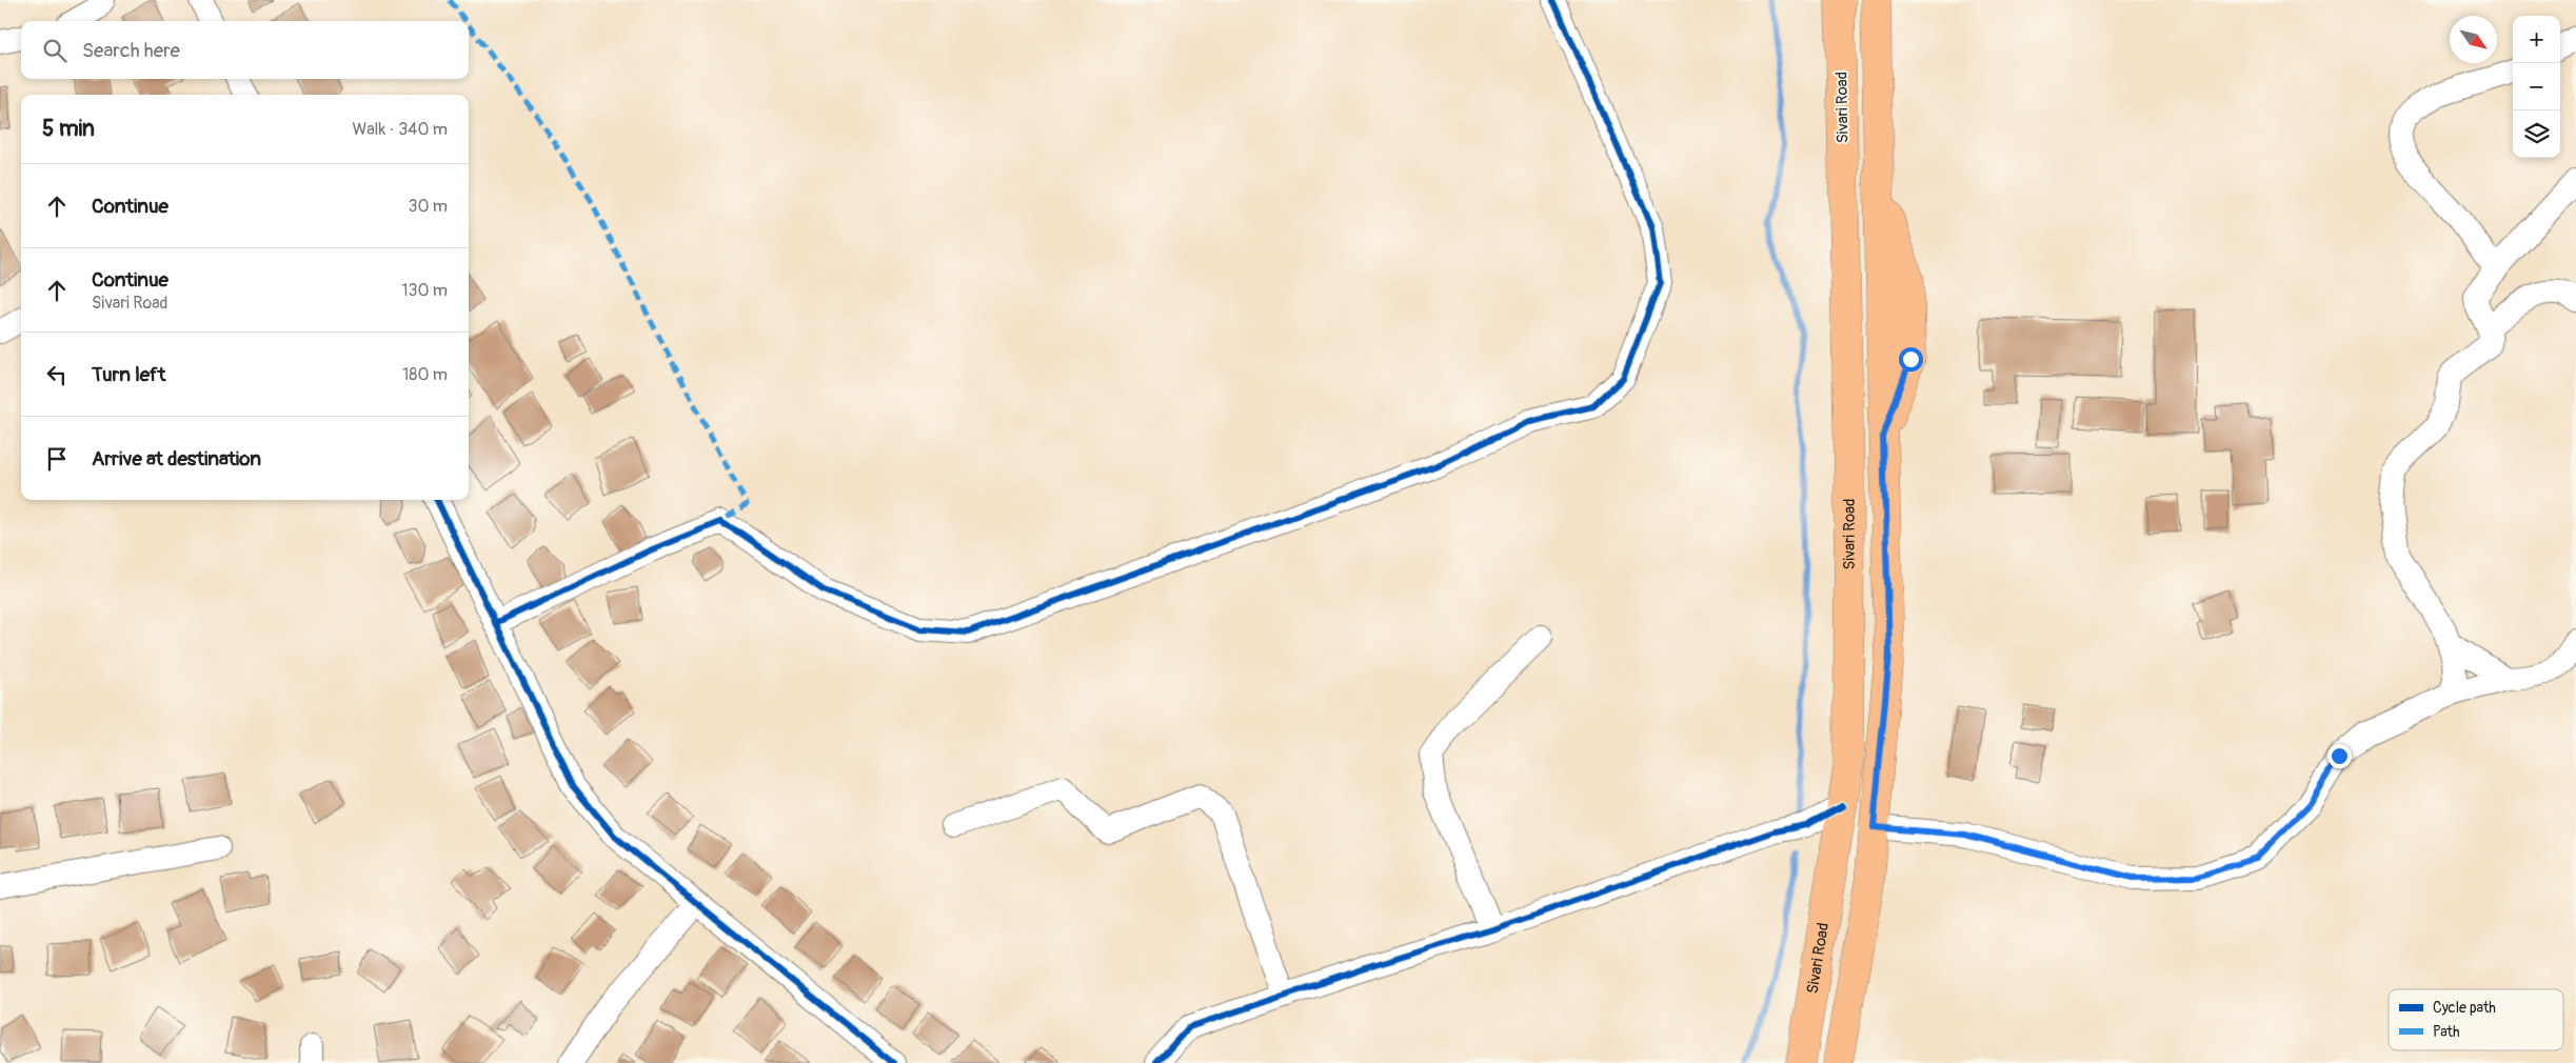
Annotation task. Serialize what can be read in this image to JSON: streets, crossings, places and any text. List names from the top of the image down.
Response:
{
  "streets": {
    "main road": ["Sivari Road"]
  },
  "legend": ["Cycle path", "Path"],
  "north": "bottom right",
  "page": {
    "map_buttons": ["+", "−"],
    "search": "Search here",
    "heading": ["5 min", "Walk · 340 m"],
    "list": [
      ["Continue", "30 m"],
      ["Continue", "Sivari Road", "130 m"],
      ["Turn left", "180 m"],
      "Arrive at destination"
    ]
  }
}
